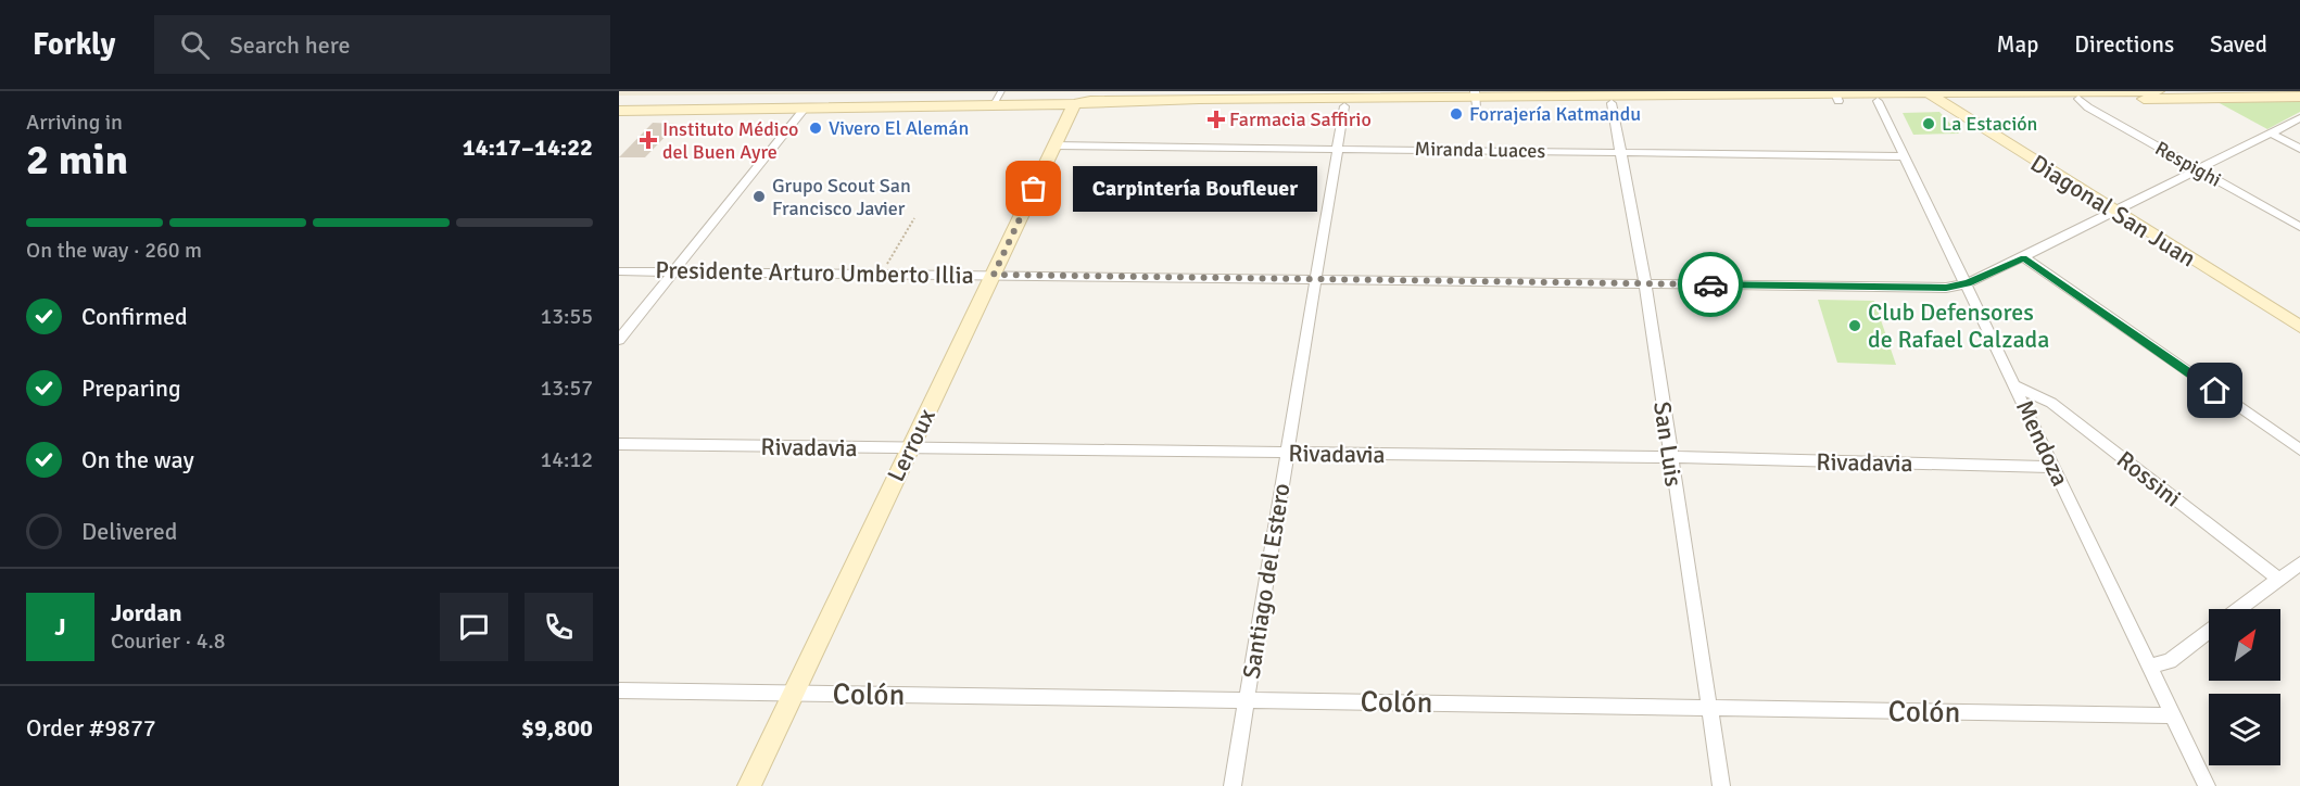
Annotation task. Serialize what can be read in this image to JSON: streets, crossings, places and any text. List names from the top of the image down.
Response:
{
  "streets": {
    "main road": ["Diagonal San Juan", "Lerroux"],
    "street": [
      "Miranda Luaces",
      "Respighi",
      "Presidente Arturo Umberto Illia",
      "Mendoza",
      "San Luis",
      "Rivadavia",
      "Rossini",
      "Santiago del Estero",
      "Colón"
    ]
  },
  "crossings": [
    ["Miranda Luaces", "Mendoza"],
    ["Miranda Luaces", "San Luis"],
    ["Miranda Luaces", "Lerroux"],
    ["Miranda Luaces", "Santiago del Estero"],
    ["Respighi", "Presidente Arturo Umberto Illia"],
    ["Diagonal San Juan", "Presidente Arturo Umberto Illia"],
    ["Presidente Arturo Umberto Illia", "Mendoza"],
    ["Presidente Arturo Umberto Illia", "San Luis"],
    ["Presidente Arturo Umberto Illia", "Lerroux"],
    ["Presidente Arturo Umberto Illia", "Santiago del Estero"],
    ["Mendoza", "Rivadavia"],
    ["Mendoza", "Rossini"],
    ["Mendoza", "Colón"],
    ["San Luis", "Rivadavia"],
    ["San Luis", "Colón"],
    ["Lerroux", "Rivadavia"],
    ["Lerroux", "Colón"],
    ["Rivadavia", "Santiago del Estero"],
    ["Santiago del Estero", "Colón"]
  ],
  "places": {
    "other": [
      "Forrajería Katmandu",
      "La Estación",
      "Vivero El Alemán",
      "Carpintería Boufleuer",
      "Grupo Scout San Francisco Javier",
      "Club Defensores de Rafael Calzada"
    ],
    "health": ["Farmacia Saffirio", "Instituto Médico del Buen Ayre"]
  },
  "north": "top right",
  "page": {
    "header": "Forkly",
    "search": "Search here",
    "nav": ["Map", "Directions", "Saved"],
    "heading": ["2 min", "Arriving in", "14:17–14:22"],
    "panel": [
      "Jordan",
      "Courier · 4.8",
      "Order #9877",
      "$9,800"
    ],
    "bubble": "Carpintería Boufleuer",
    "bar": "On the way · 260 m",
    "list": [
      ["Confirmed", "13:55"],
      ["Preparing", "13:57"],
      ["On the way", "14:12"],
      "Delivered"
    ],
    "round": "J"
  }
}
